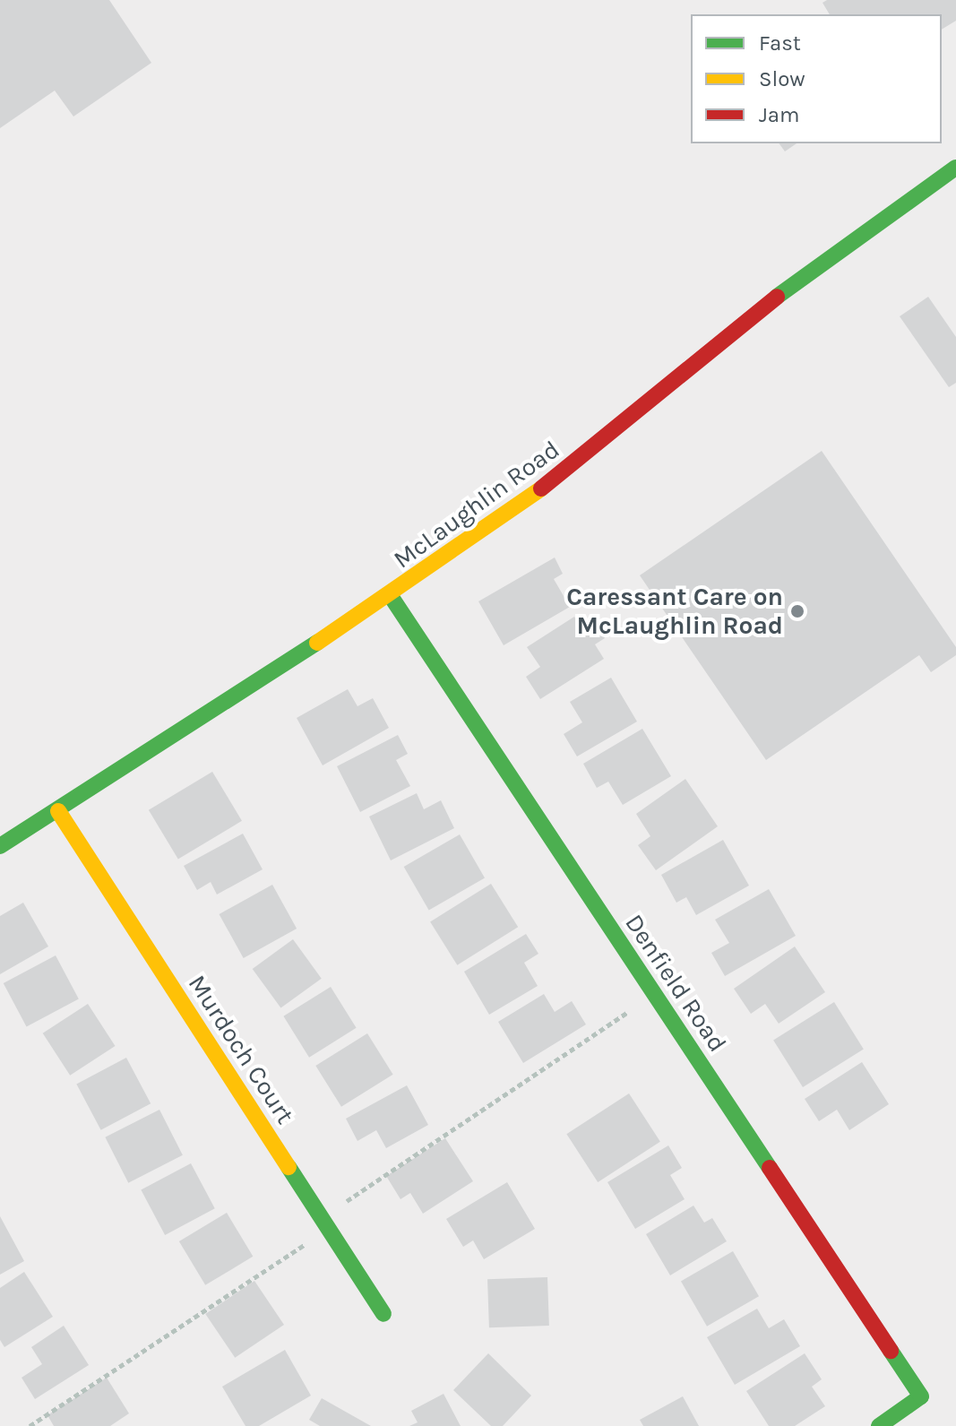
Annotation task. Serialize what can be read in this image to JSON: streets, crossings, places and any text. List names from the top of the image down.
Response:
{
  "streets": {
    "street": ["McLaughlin Road", "Denfield Road", "Murdoch Court"]
  },
  "crossings": [
    ["McLaughlin Road", "Denfield Road"],
    ["McLaughlin Road", "Murdoch Court"]
  ],
  "places": ["Caressant Care on McLaughlin Road"],
  "legend": ["Fast", "Slow", "Jam"]
}
